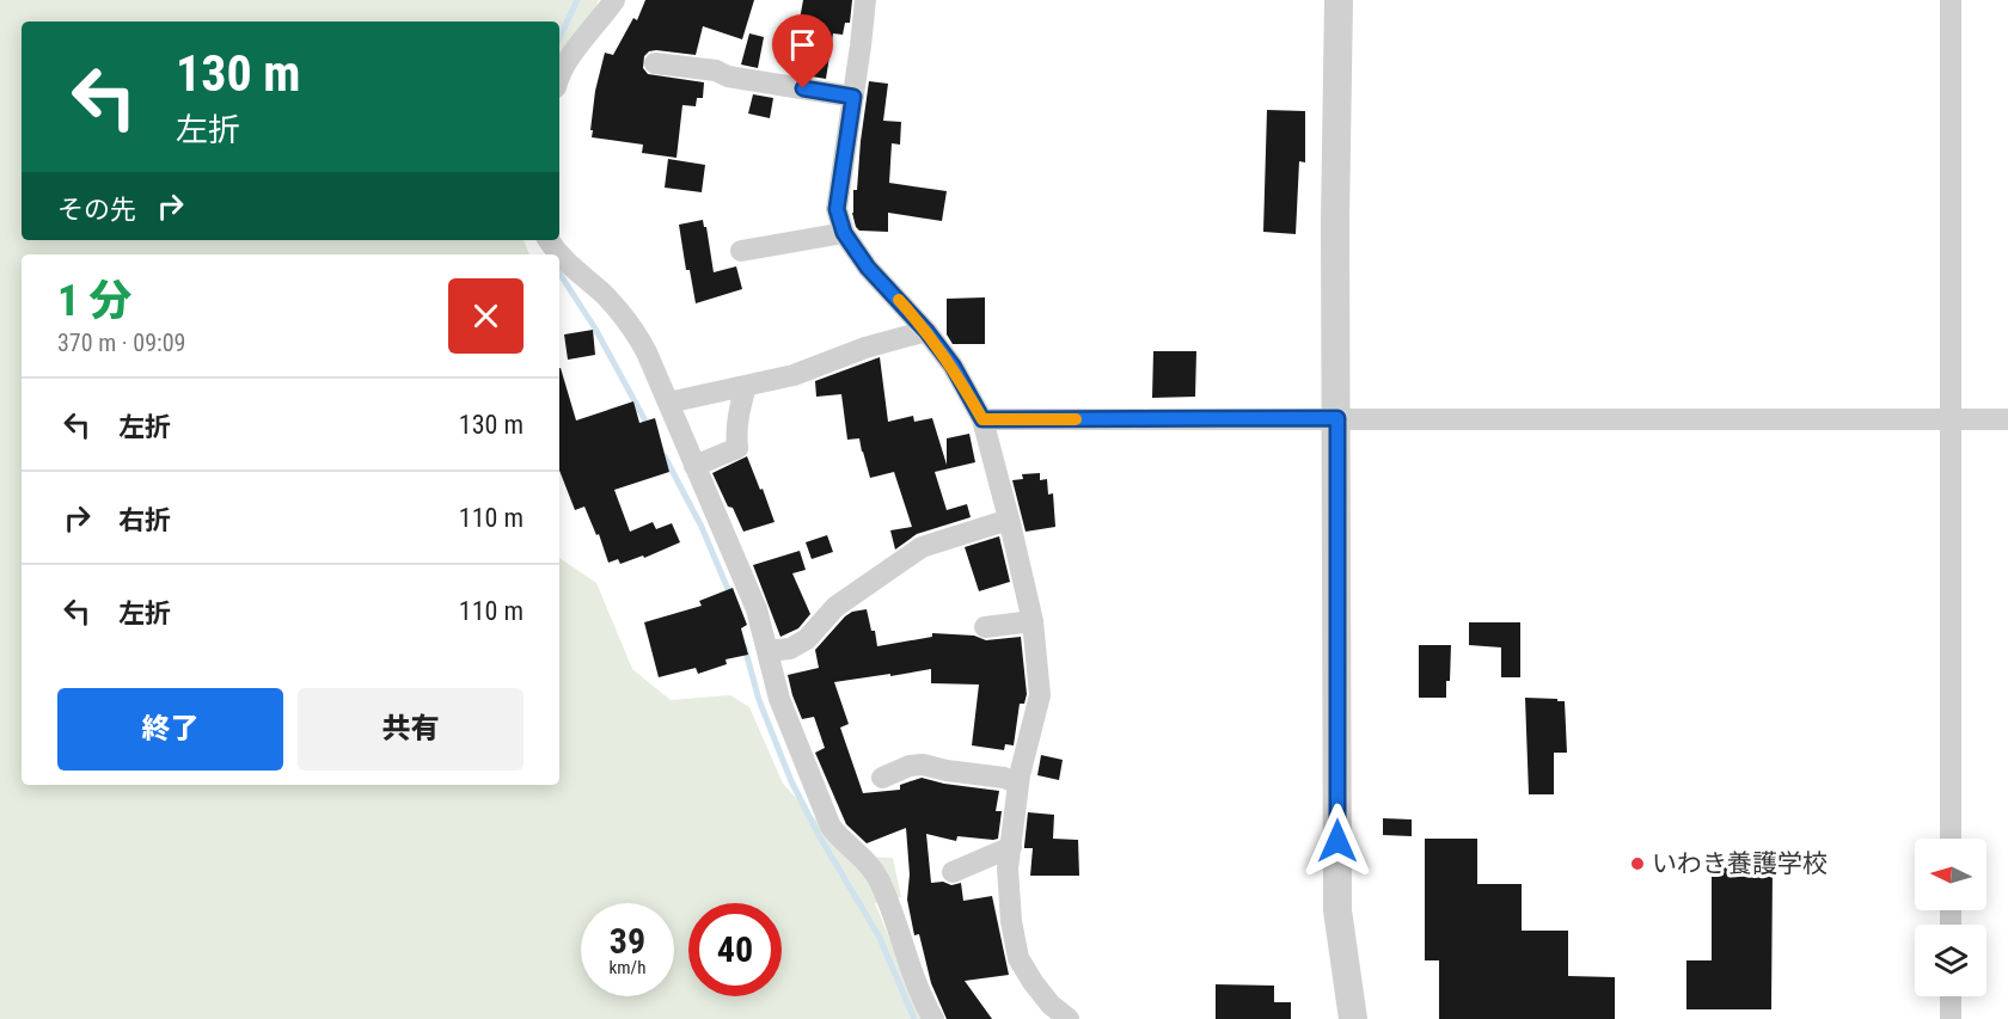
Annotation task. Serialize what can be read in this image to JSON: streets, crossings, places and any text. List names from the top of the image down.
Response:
{
  "places": ["いわき養護学校"],
  "north": "left",
  "page": {
    "turn": ["130 m", "左折"],
    "then": "その先",
    "heading": ["1 分", "370 m · 09:09"],
    "list": [
      {
        "name": "左折",
        "value": "130 m"
      },
      {
        "name": "右折",
        "value": "110 m"
      },
      {
        "name": "左折",
        "value": "110 m"
      }
    ],
    "buttons": ["終了", "共有"],
    "speed": "39 km/h",
    "limit": "40"
  }
}
